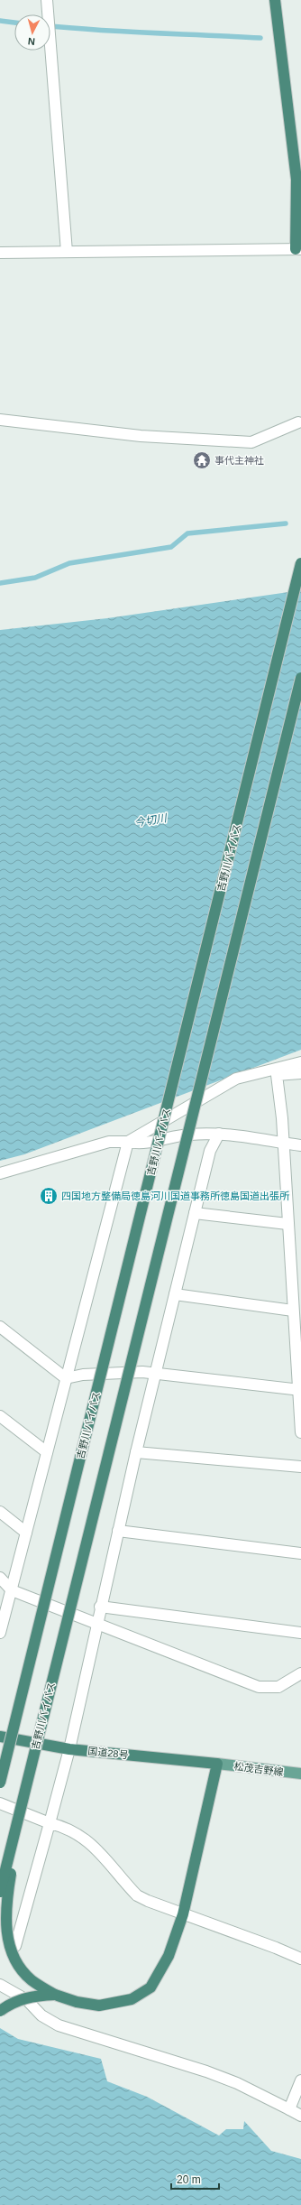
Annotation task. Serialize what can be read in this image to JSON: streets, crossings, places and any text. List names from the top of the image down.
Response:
{
  "streets": {
    "highway": ["吉野川バイパス", "国道28号"],
    "main road": ["松茂吉野線"]
  },
  "crossings": [
    ["国道28号", "松茂吉野線"]
  ],
  "water": ["今切川"],
  "places": {
    "temple": ["事代主神社"],
    "building": ["四国地方整備局徳島河川国道事務所徳島国道出張所"]
  },
  "scale_bar": "20 m",
  "north": "bottom"
}
